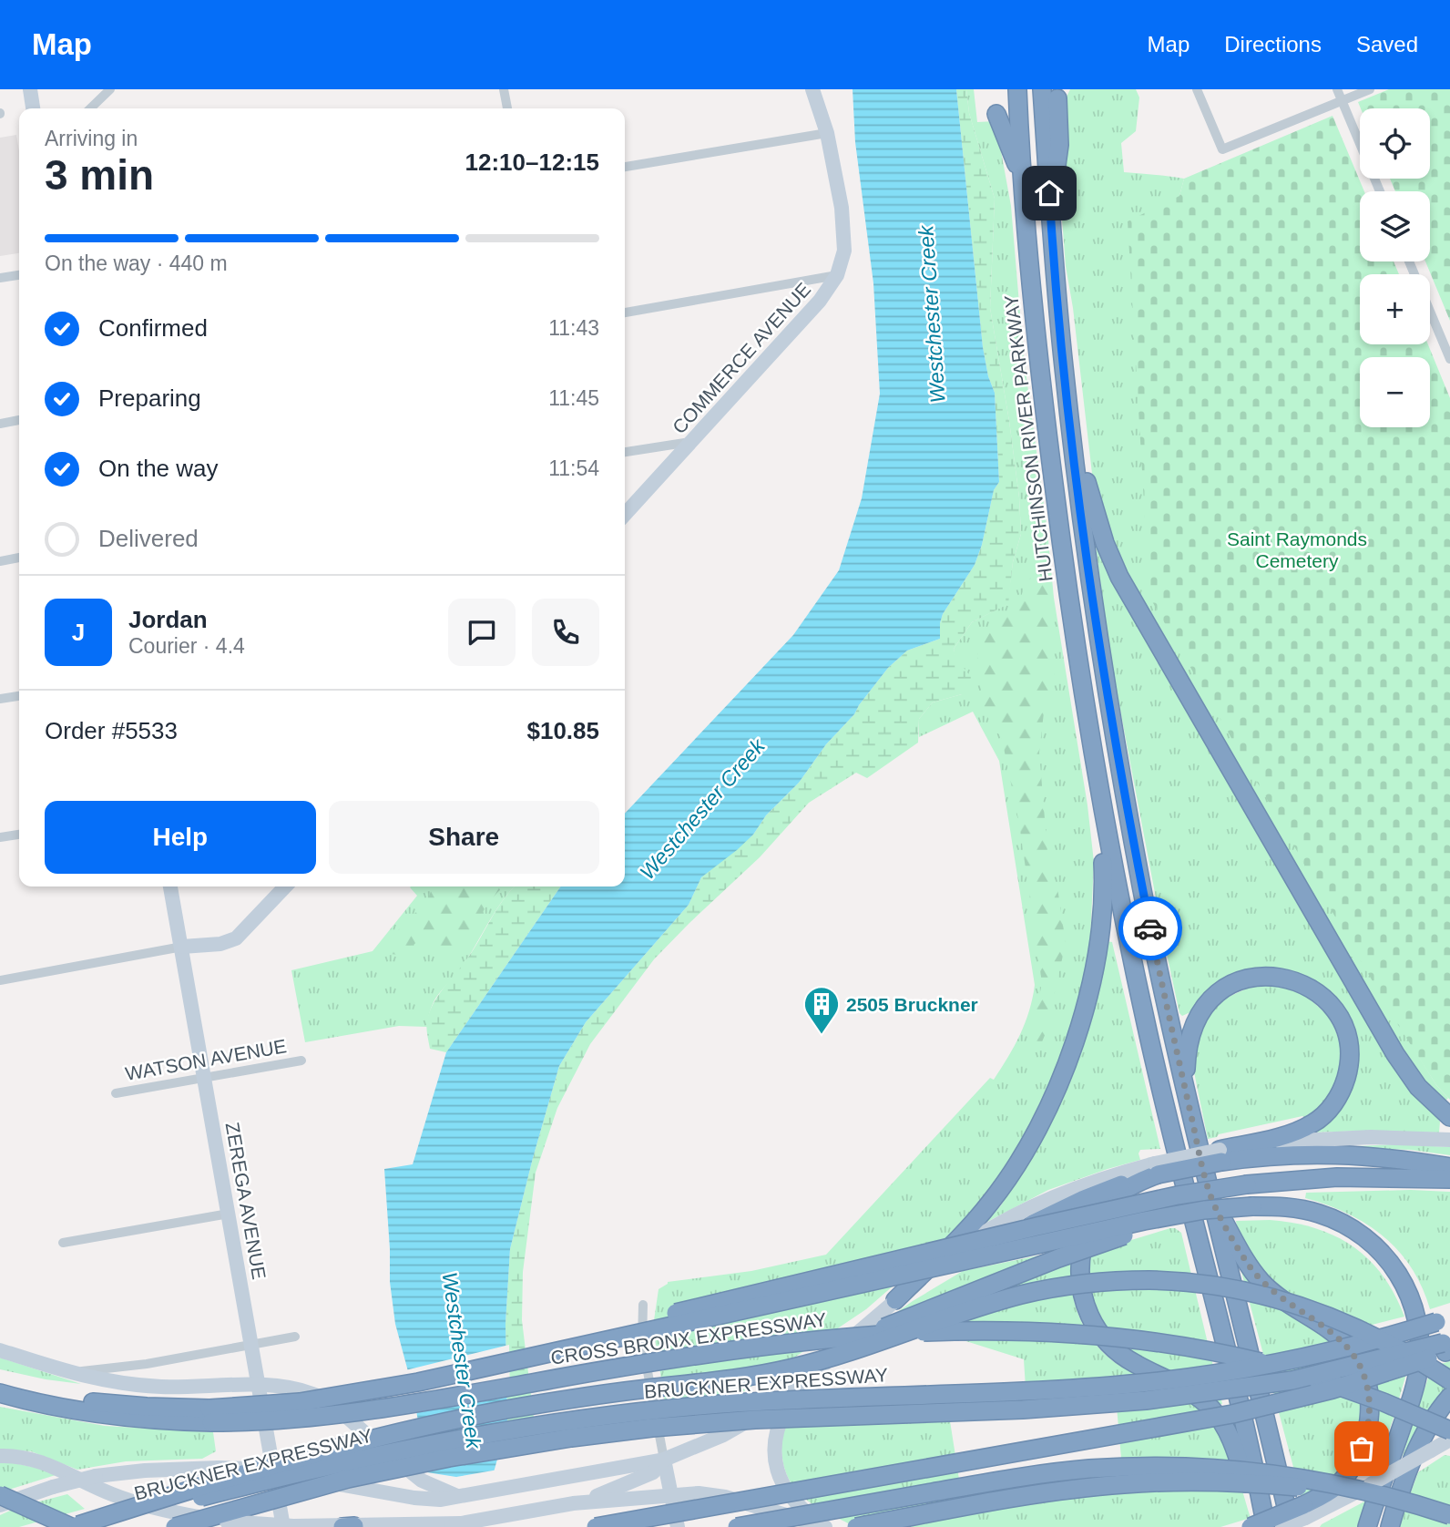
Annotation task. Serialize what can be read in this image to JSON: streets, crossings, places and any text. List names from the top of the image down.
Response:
{
  "streets": {
    "highway": ["HUTCHINSON RIVER PARKWAY", "CROSS BRONX EXPRESSWAY", "BRUCKNER EXPRESSWAY"],
    "main road": ["COMMERCE AVENUE", "ZEREGA AVENUE"],
    "street": ["WATSON AVENUE"]
  },
  "crossings": [
    ["WATSON AVENUE", "ZEREGA AVENUE"]
  ],
  "water": ["Westchester Creek"],
  "parks": ["Saint Raymonds Cemetery"],
  "places": {
    "building": ["2505 Bruckner"]
  },
  "page": {
    "header": "Map",
    "nav": ["Map", "Directions", "Saved"],
    "map_buttons": ["+", "−"],
    "heading": ["3 min", "Arriving in", "12:10–12:15"],
    "panel": [
      "Jordan",
      "Courier · 4.4",
      "Order #5533",
      "$10.85"
    ],
    "bar": "On the way · 440 m",
    "list": [
      ["Confirmed", "11:43"],
      ["Preparing", "11:45"],
      ["On the way", "11:54"],
      "Delivered"
    ],
    "round": "J",
    "buttons": ["Help", "Share"]
  }
}
